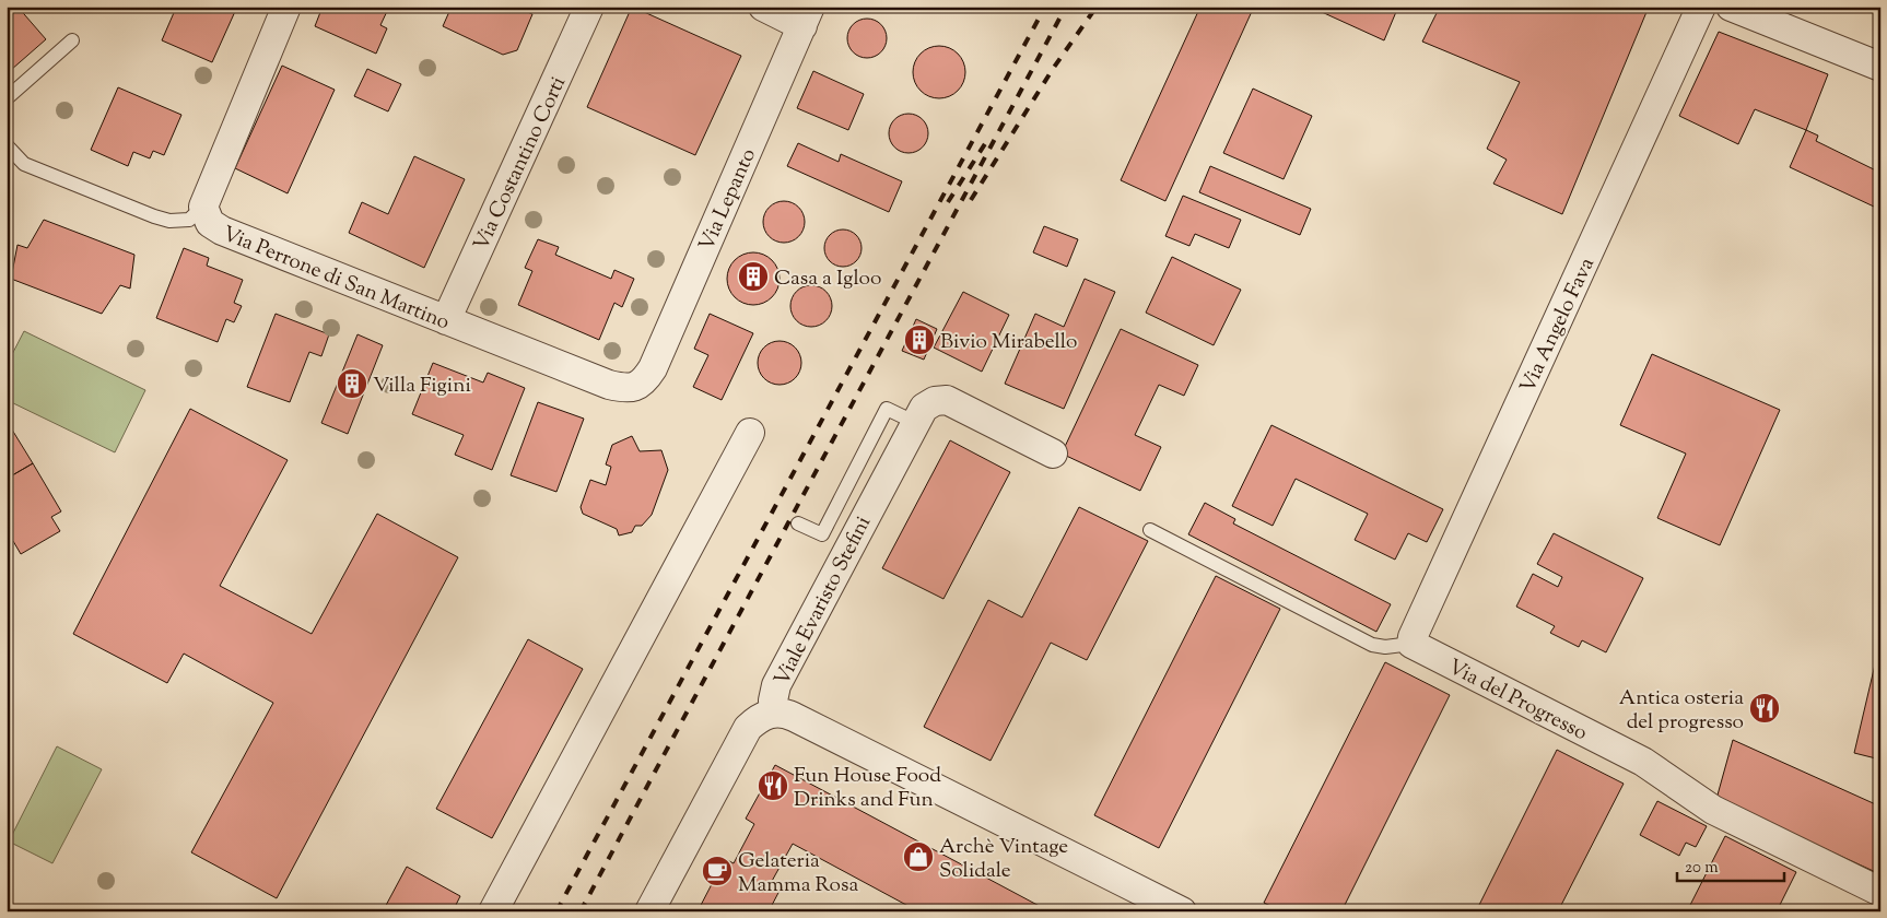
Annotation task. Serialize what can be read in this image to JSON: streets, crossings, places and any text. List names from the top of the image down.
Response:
{
  "streets": {
    "street": [
      "Via Costantino Corti",
      "Via Lepanto",
      "Via Perrone di San Martino",
      "Via Angelo Fava",
      "Viale Evaristo Stefini",
      "Via del Progresso"
    ]
  },
  "crossings": [
    ["Via Costantino Corti", "Via Perrone di San Martino"],
    ["Via Lepanto", "Via Perrone di San Martino"],
    ["Via Angelo Fava", "Via del Progresso"]
  ],
  "places": {
    "building": ["Casa a Igloo", "Bivio Mirabello", "Villa Figini"],
    "restaurant": ["Antica osteria del progresso", "Fun House Food Drinks and Fun"],
    "shop": ["Archè Vintage Solidale"],
    "cafe": ["Gelateria Mamma Rosa"]
  },
  "scale_bar": "20 m"
}
